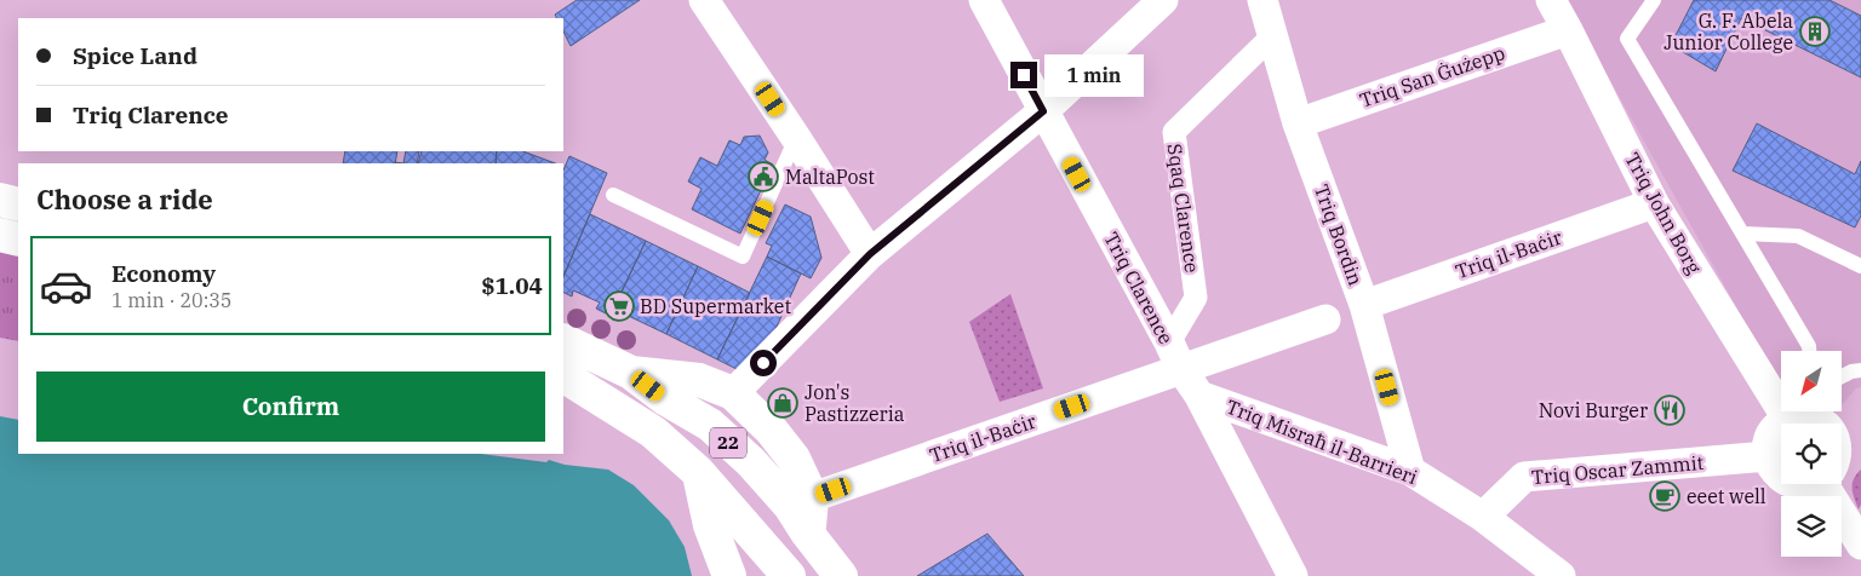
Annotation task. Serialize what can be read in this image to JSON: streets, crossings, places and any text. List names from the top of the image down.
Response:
{
  "streets": {
    "highway": ["22"],
    "street": [
      "Triq San Ġużepp",
      "Sqaq Clarence",
      "Triq John Borg",
      "Triq Bordin",
      "Triq il-Baċir",
      "Triq Clarence",
      "Triq Misraħ il-Barrieri",
      "Triq Oscar Zammit"
    ]
  },
  "crossings": [
    ["Triq San Ġużepp", "Triq John Borg"],
    ["Triq San Ġużepp", "Triq Bordin"],
    ["Sqaq Clarence", "Triq Bordin"],
    ["Sqaq Clarence", "Triq Clarence"],
    ["Triq John Borg", "Triq il-Baċir"],
    ["Triq Bordin", "Triq il-Baċir"],
    ["Triq Bordin", "Triq Misraħ il-Barrieri"],
    ["Triq il-Baċir", "Triq Clarence"],
    ["Triq Clarence", "Triq Misraħ il-Barrieri"],
    ["Triq Misraħ il-Barrieri", "Triq Oscar Zammit"]
  ],
  "places": {
    "building": ["G. F. Abela Junior College"],
    "public building": ["MaltaPost"],
    "supermarket": ["BD Supermarket"],
    "shop": ["Jon's Pastizzeria"],
    "restaurant": ["Novi Burger"],
    "cafe": ["eeet well"]
  },
  "north": "bottom left",
  "page": {
    "banner": ["Spice Land", "Triq Clarence"],
    "bubble": "1 min",
    "heading": "Choose a ride",
    "list": [
      {
        "name": "Economy",
        "note": "1 min · 20:35",
        "value": "$1.04"
      }
    ],
    "buttons": "Confirm"
  }
}
